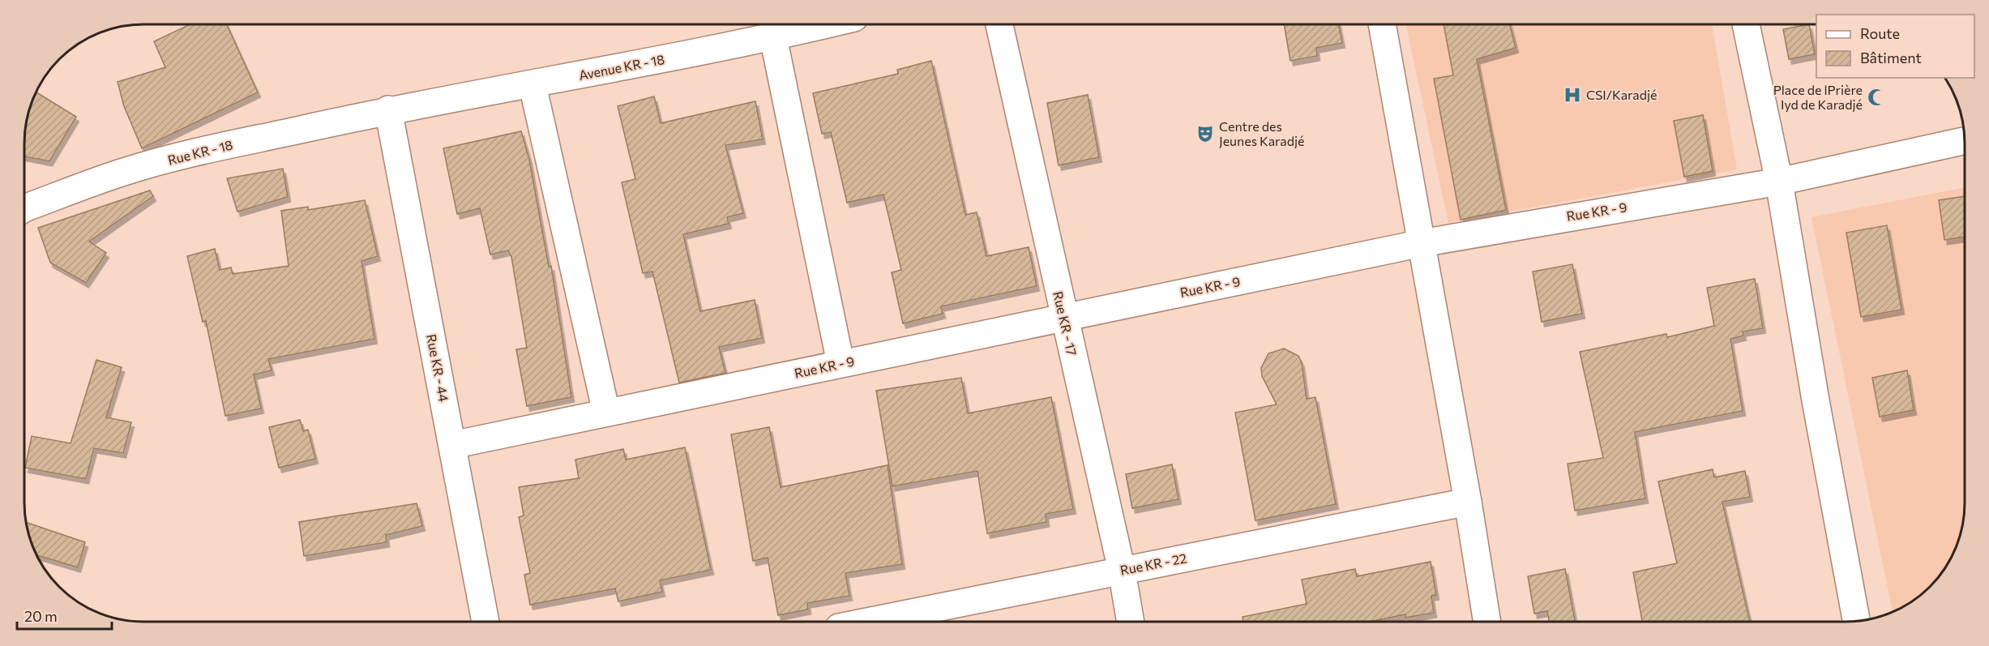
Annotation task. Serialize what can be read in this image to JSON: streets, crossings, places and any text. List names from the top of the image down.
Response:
{
  "streets": {
    "street": [
      "Avenue KR - 18",
      "Rue KR - 18",
      "Rue KR - 9",
      "Rue KR - 17",
      "Rue KR - 44",
      "Rue KR - 22"
    ]
  },
  "crossings": [
    ["Avenue KR - 18", "Rue KR - 18"],
    ["Avenue KR - 18", "Rue KR - 44"],
    ["Rue KR - 18", "Rue KR - 44"],
    ["Rue KR - 9", "Rue KR - 17"],
    ["Rue KR - 9", "Rue KR - 44"],
    ["Rue KR - 17", "Rue KR - 22"]
  ],
  "places": {
    "hospital": ["CSI/Karadjé"],
    "mosque": ["Place de lPrière Iyd de Karadjé"],
    "theatre": ["Centre des Jeunes Karadjé"]
  },
  "legend": ["Route", "Bâtiment"],
  "scale_bar": "20 m"
}
